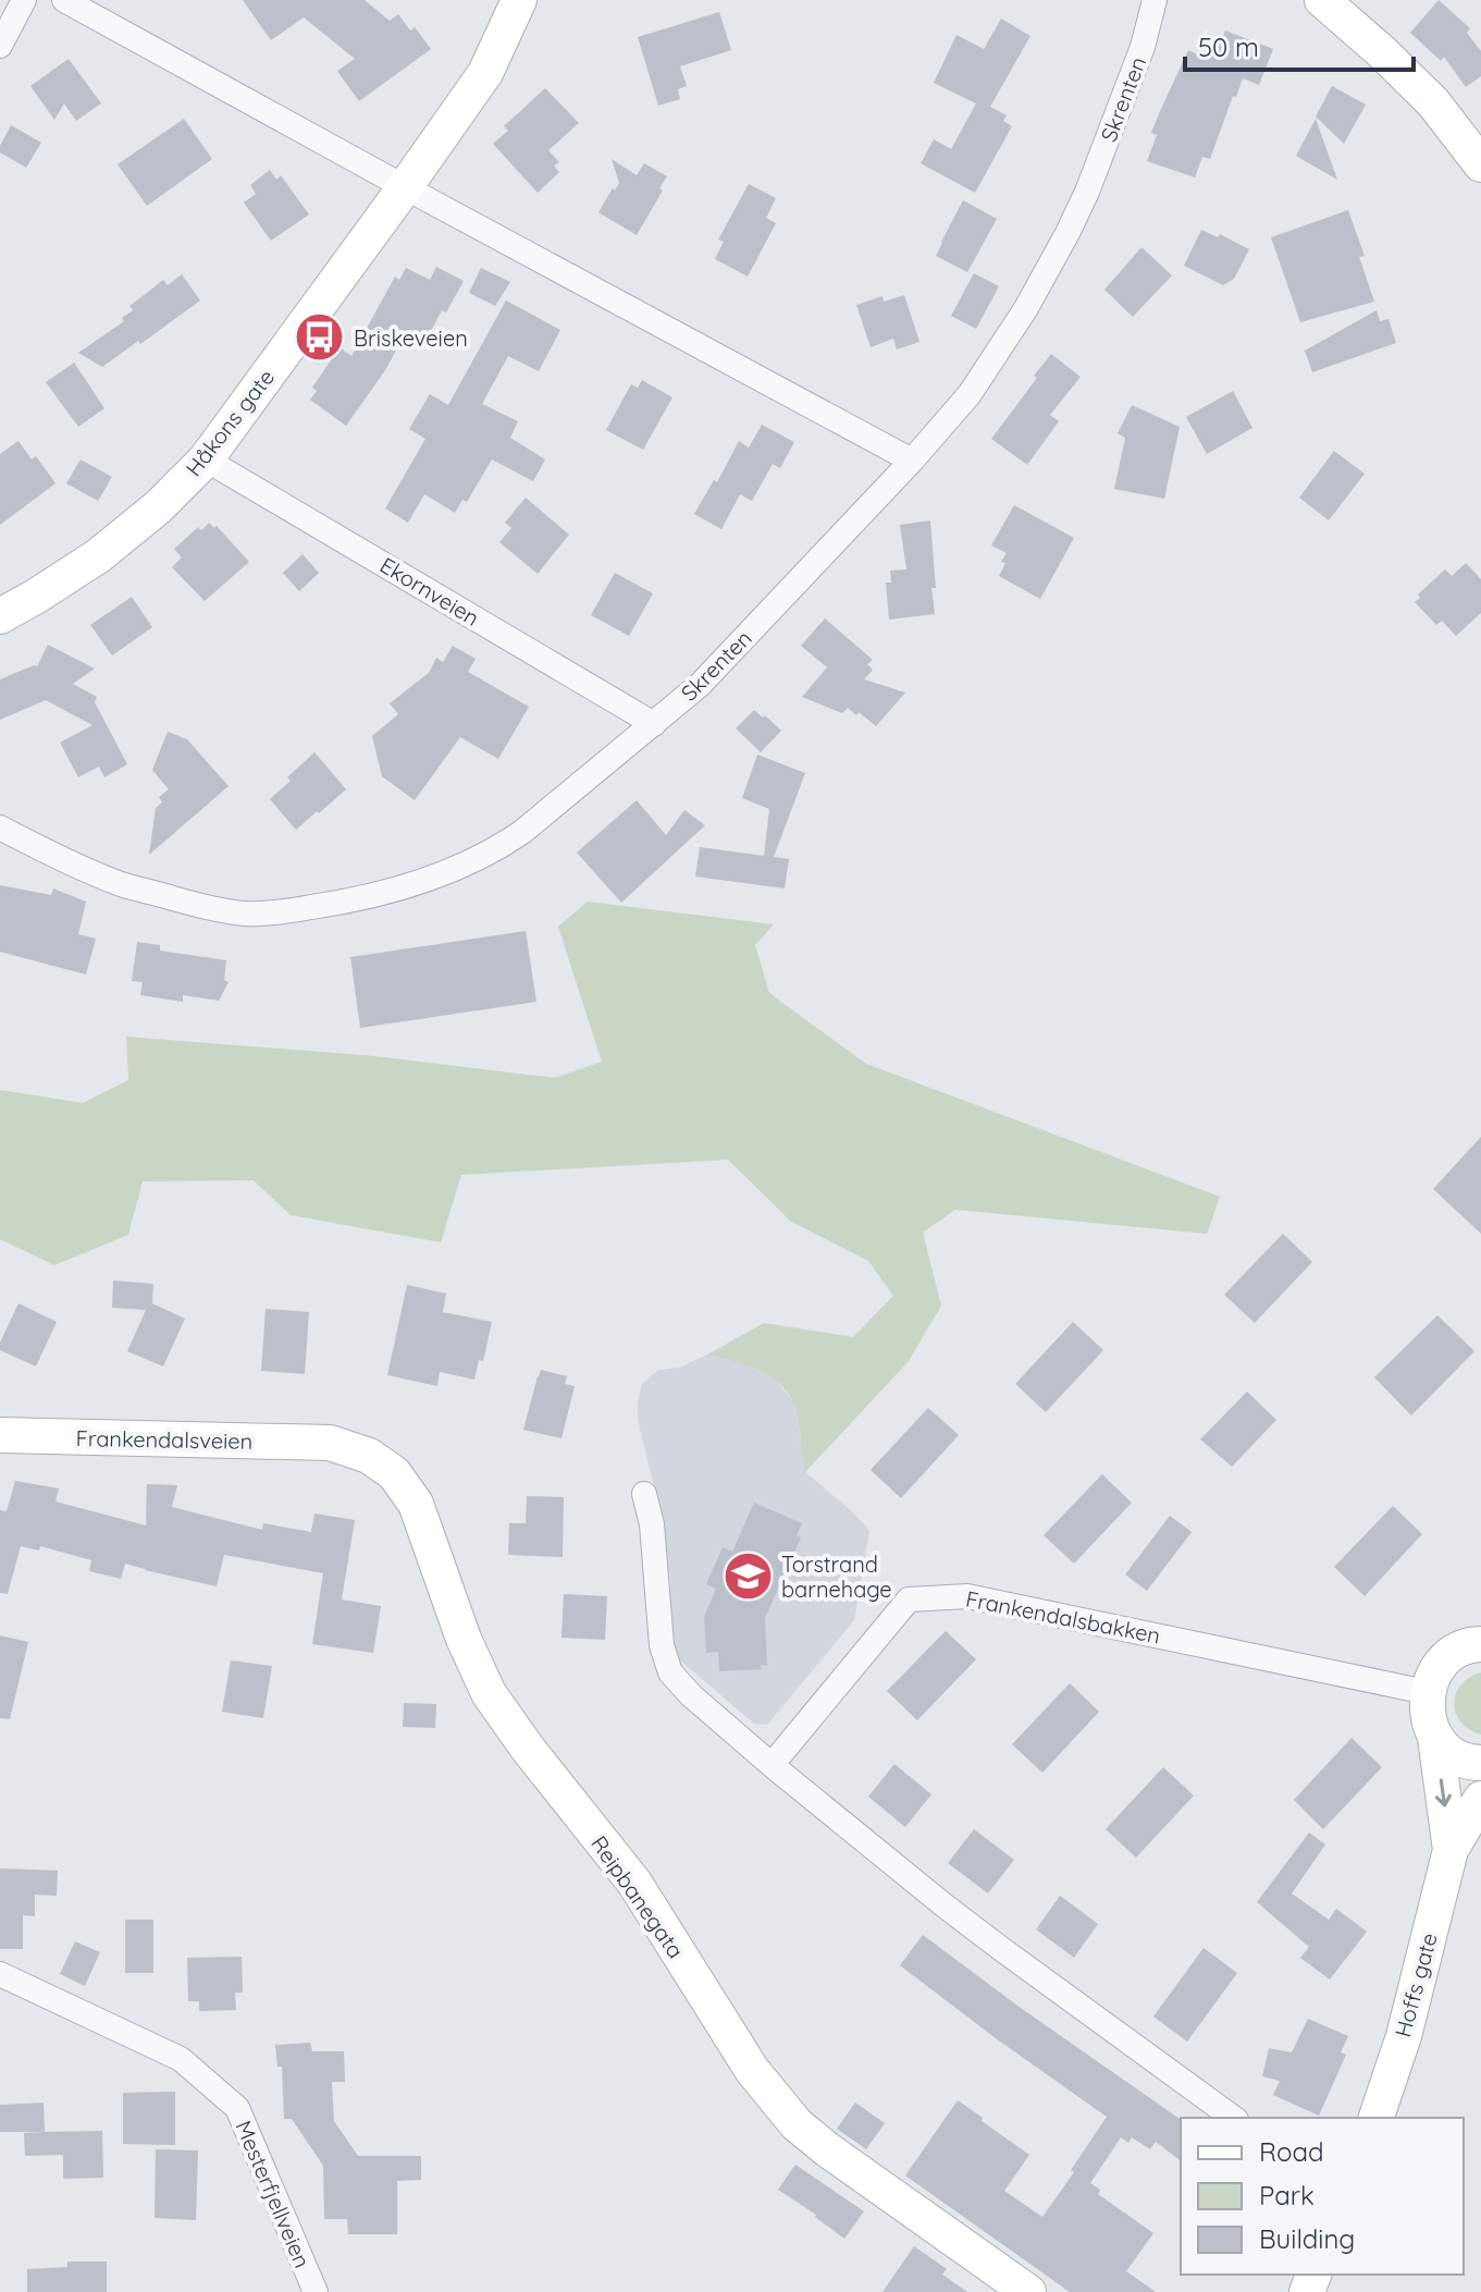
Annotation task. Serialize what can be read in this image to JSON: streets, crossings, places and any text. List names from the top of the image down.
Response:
{
  "streets": {
    "main road": [
      "Håkons gate",
      "Frankendalsveien",
      "Reipbanegata",
      "Hoffs gate"
    ],
    "street": [
      "Skrenten",
      "Ekornveien",
      "Frankendalsbakken",
      "Mesterfjellveien"
    ]
  },
  "crossings": [
    ["Skrenten", "Ekornveien"],
    ["Håkons gate", "Ekornveien"],
    ["Frankendalsveien", "Reipbanegata"],
    ["Frankendalsbakken", "Hoffs gate"]
  ],
  "places": {
    "bus stop": ["Briskeveien"],
    "school or university": ["Torstrand barnehage"]
  },
  "legend": ["Road", "Park", "Building"],
  "scale_bar": "50 m"
}
